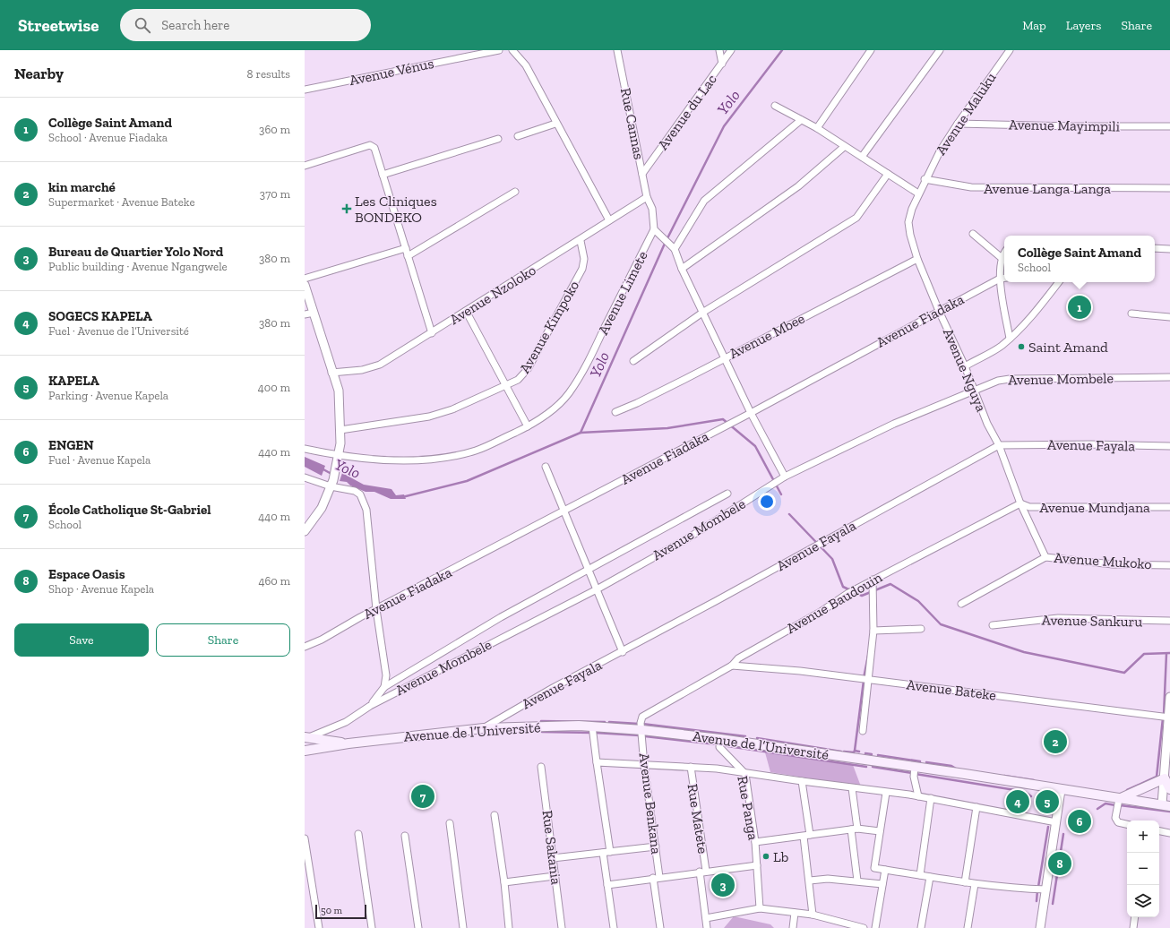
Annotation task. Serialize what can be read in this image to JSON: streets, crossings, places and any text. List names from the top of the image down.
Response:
{
  "streets": {
    "main road": ["Avenue de l’Université"],
    "street": [
      "Avenue Vénus",
      "Avenue du Lac",
      "Avenue Maluku",
      "Rue Cannas",
      "Avenue Mayimpili",
      "Avenue Langa Langa",
      "Avenue Limete",
      "Avenue Nzoloko",
      "Avenue Fiadaka",
      "Avenue Kimpoko",
      "Avenue Mbee",
      "Avenue Nguya",
      "Avenue Mombele",
      "Avenue Fayala",
      "Avenue Mundjana",
      "Avenue Mukoko",
      "Avenue Baudouin",
      "Avenue Sankuru",
      "Avenue Bateke",
      "Avenue Benkana",
      "Rue Panga",
      "Rue Matete",
      "Rue Sakania"
    ]
  },
  "crossings": [
    ["Avenue du Lac", "Rue Cannas"],
    ["Avenue Maluku", "Avenue Mayimpili"],
    ["Avenue Maluku", "Avenue Langa Langa"],
    ["Avenue Maluku", "Avenue Nguya"],
    ["Rue Cannas", "Avenue Nzoloko"],
    ["Avenue Langa Langa", "Avenue Nguya"],
    ["Avenue Nzoloko", "Avenue Kimpoko"],
    ["Avenue Fiadaka", "Avenue Nguya"],
    ["Avenue Mbee", "Avenue Nguya"],
    ["Avenue Nguya", "Avenue Mombele"],
    ["Avenue Nguya", "Avenue Fayala"],
    ["Avenue Nguya", "Avenue Mundjana"],
    ["Avenue Nguya", "Avenue Mukoko"],
    ["Avenue Nguya", "Avenue Baudouin"],
    ["Avenue Mombele", "Avenue de l’Université"],
    ["Avenue Fayala", "Avenue de l’Université"],
    ["Avenue Mundjana", "Avenue Baudouin"],
    ["Avenue Baudouin", "Avenue Bateke"],
    ["Avenue Baudouin", "Avenue Benkana"],
    ["Avenue de l’Université", "Avenue Benkana"],
    ["Avenue de l’Université", "Rue Panga"]
  ],
  "water": ["Yolo"],
  "places": {
    "health": ["Les Cliniques BONDEKO"],
    "other": ["Saint Amand", "Lb"]
  },
  "scale_bar": "50 m",
  "page": {
    "header": "Streetwise",
    "search": "Search here",
    "nav": ["Map", "Layers", "Share"],
    "heading": ["Nearby", "8 results"],
    "list": [
      {
        "mark": "1",
        "name": "Collège Saint Amand",
        "note": "School · Avenue Fiadaka",
        "value": "360 m"
      },
      {
        "mark": "2",
        "name": "kin marché",
        "note": "Supermarket · Avenue Bateke",
        "value": "370 m"
      },
      {
        "mark": "3",
        "name": "Bureau de Quartier Yolo Nord",
        "note": "Public building · Avenue Ngangwele",
        "value": "380 m"
      },
      {
        "mark": "4",
        "name": "SOGECS KAPELA",
        "note": "Fuel · Avenue de l’Université",
        "value": "380 m"
      },
      {
        "mark": "5",
        "name": "KAPELA",
        "note": "Parking · Avenue Kapela",
        "value": "400 m"
      },
      {
        "mark": "6",
        "name": "ENGEN",
        "note": "Fuel · Avenue Kapela",
        "value": "440 m"
      },
      {
        "mark": "7",
        "name": "École Catholique St-Gabriel",
        "note": "School",
        "value": "440 m"
      },
      {
        "mark": "8",
        "name": "Espace Oasis",
        "note": "Shop · Avenue Kapela",
        "value": "460 m"
      }
    ],
    "popup": ["Collège Saint Amand", "School"],
    "pins": [
      "1",
      "2",
      "7",
      "4",
      "5",
      "6",
      "8",
      "3"
    ],
    "buttons": ["Save", "Share"],
    "map_buttons": ["+", "−"],
    "scale": "50 m"
  }
}
